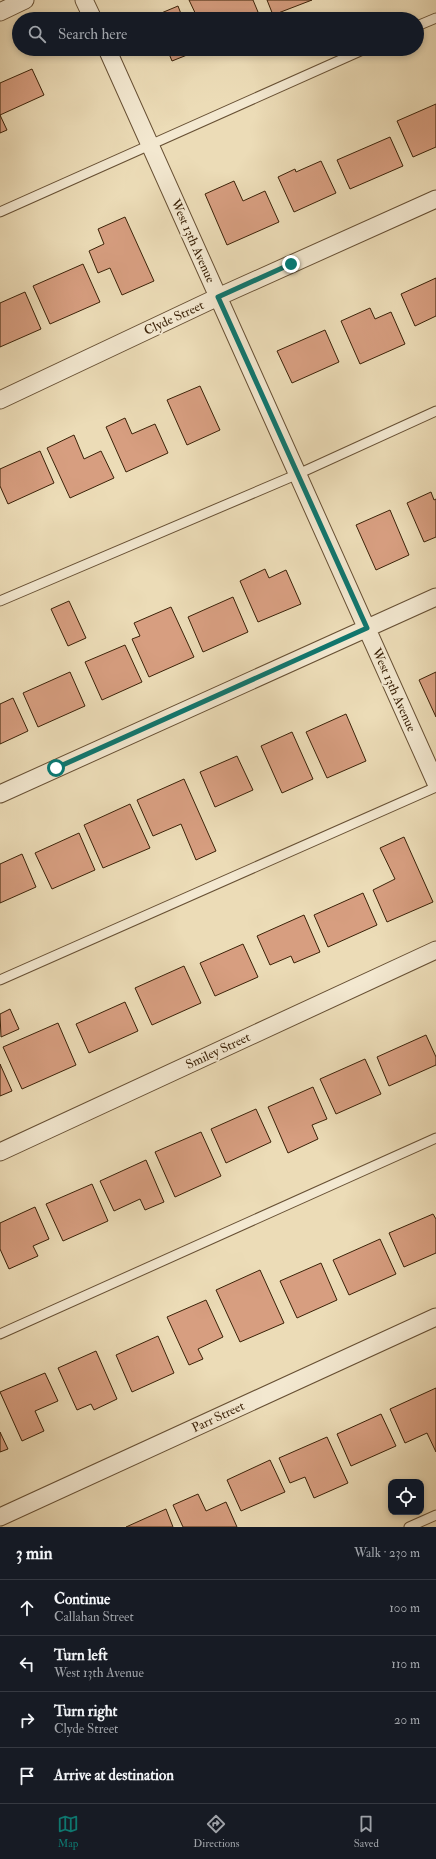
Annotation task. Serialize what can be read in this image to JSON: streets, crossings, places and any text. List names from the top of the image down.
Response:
{
  "streets": {
    "street": [
      "West 13th Avenue",
      "Clyde Street",
      "Smiley Street",
      "Parr Street"
    ]
  },
  "crossings": [
    ["West 13th Avenue", "Clyde Street"]
  ],
  "page": {
    "search": "Search here",
    "heading": ["3 min", "Walk · 230 m"],
    "list": [
      ["Continue", "Callahan Street", "100 m"],
      ["Turn left", "West 13th Avenue", "110 m"],
      ["Turn right", "Clyde Street", "20 m"],
      "Arrive at destination"
    ],
    "nav": ["Map", "Directions", "Saved"]
  }
}
